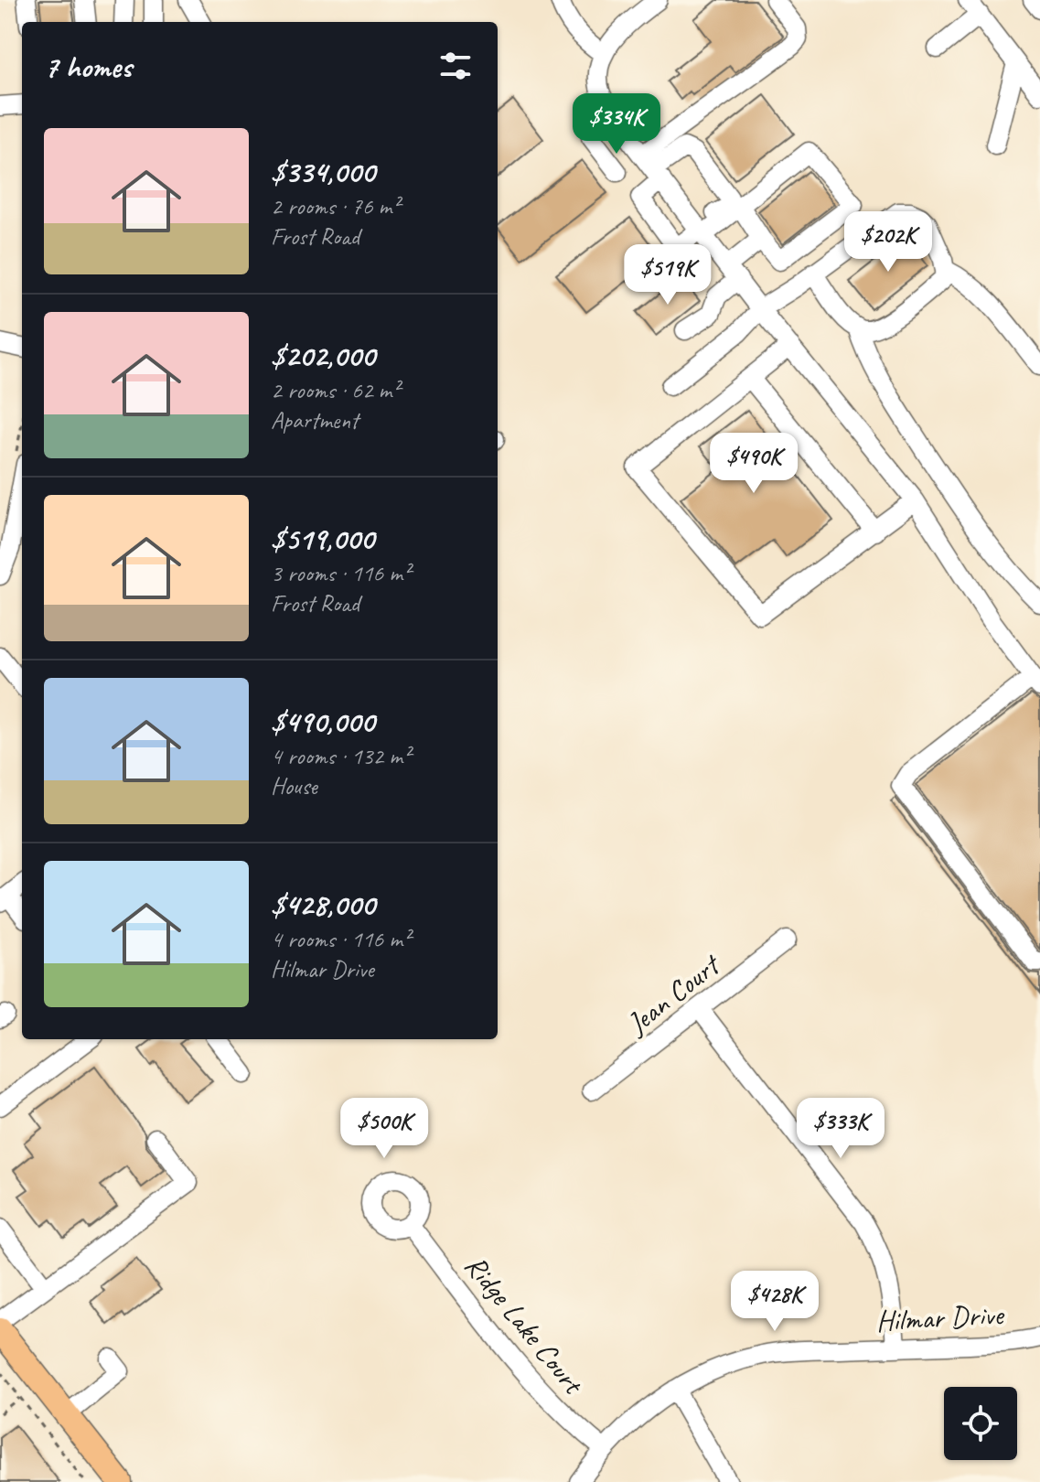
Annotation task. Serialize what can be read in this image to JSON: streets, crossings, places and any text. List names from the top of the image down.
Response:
{
  "streets": {
    "street": ["Jean Court", "Hilmar Drive", "Ridge Lake Court"]
  },
  "crossings": [
    ["Hilmar Drive", "Ridge Lake Court"]
  ],
  "page": {
    "heading": "7 homes",
    "price": [
      "$334K",
      "$202K",
      "$519K",
      "$490K",
      "$500K",
      "$333K",
      "$428K"
    ],
    "list": [
      {
        "name": "$334,000",
        "note": "2 rooms · 76 m² · Frost Road"
      },
      {
        "name": "$202,000",
        "note": "2 rooms · 62 m² · Apartment"
      },
      {
        "name": "$519,000",
        "note": "3 rooms · 116 m² · Frost Road"
      },
      {
        "name": "$490,000",
        "note": "4 rooms · 132 m² · House"
      },
      {
        "name": "$428,000",
        "note": "4 rooms · 116 m² · Hilmar Drive"
      }
    ]
  }
}
